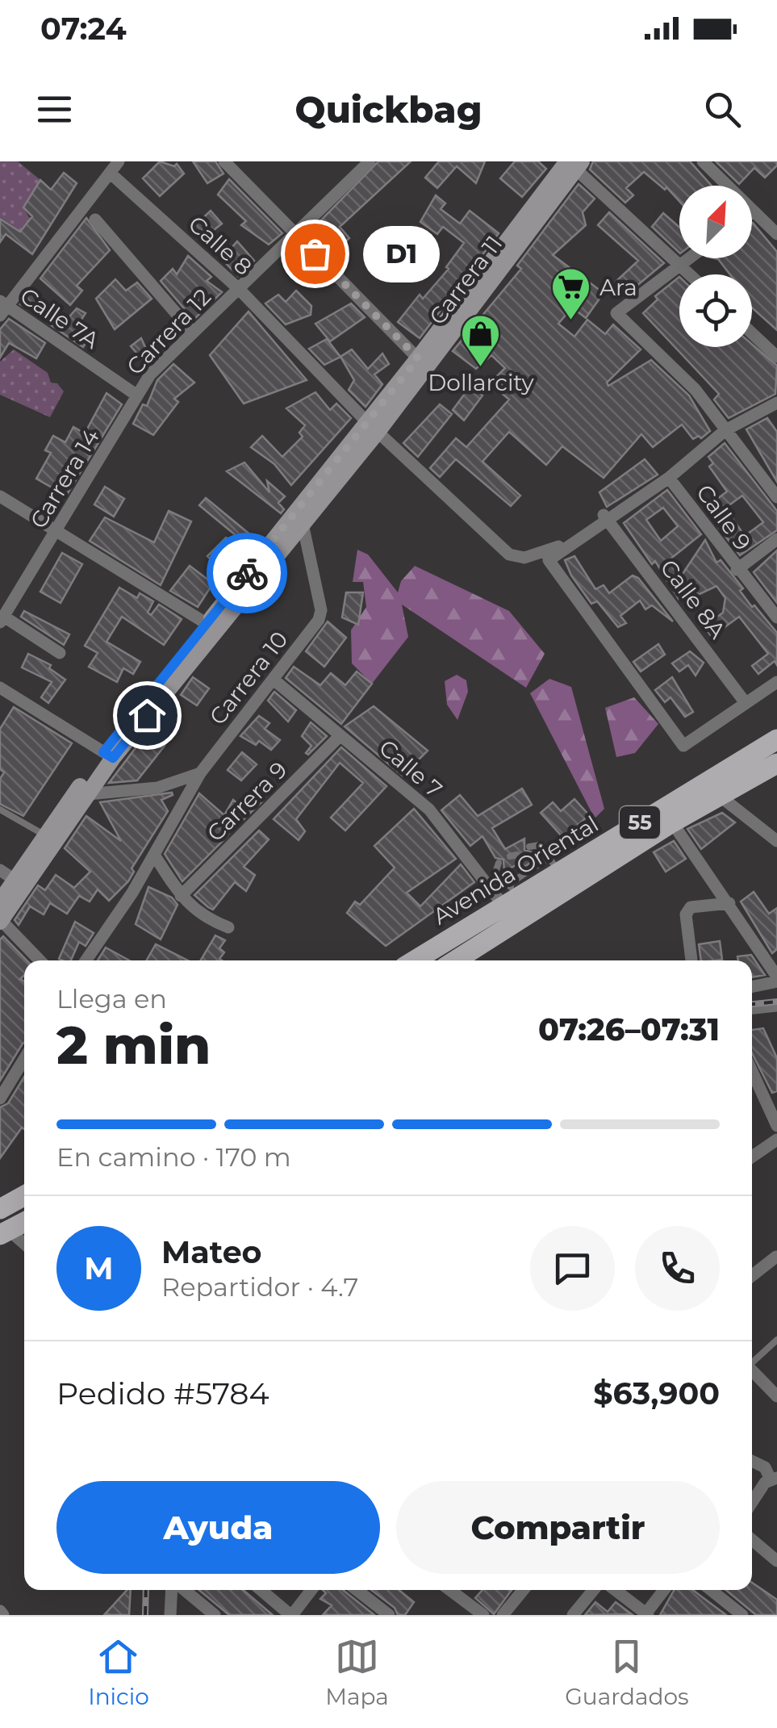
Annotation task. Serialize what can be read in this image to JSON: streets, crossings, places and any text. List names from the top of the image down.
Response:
{
  "streets": {
    "main road": ["Carrera 11", "55", "Avenida Oriental"],
    "street": [
      "Calle 8",
      "Calle 7A",
      "Carrera 12",
      "Carrera 14",
      "Calle 9",
      "Calle 8A",
      "Carrera 10",
      "Calle 7",
      "Carrera 9"
    ]
  },
  "crossings": [
    ["Calle 8", "Carrera 11"],
    ["Calle 8", "Carrera 12"],
    ["Calle 8", "Calle 8A"],
    ["Carrera 11", "Carrera 10"],
    ["Calle 7A", "Carrera 12"],
    ["Calle 7A", "Carrera 14"],
    ["Carrera 12", "Carrera 14"],
    ["Carrera 10", "Calle 7"],
    ["Calle 7", "Carrera 9"],
    ["Calle 7", "Avenida Oriental"]
  ],
  "places": {
    "other": ["D1"],
    "supermarket": ["Ara"],
    "shop": ["Dollarcity"]
  },
  "north": "top right",
  "page": {
    "status": "07:24",
    "header": "Quickbag",
    "bubble": "D1",
    "heading": ["2 min", "Llega en", "07:26–07:31"],
    "panel": [
      "Mateo",
      "Repartidor · 4.7",
      "Pedido #5784",
      "$63,900"
    ],
    "bar": "En camino · 170 m",
    "round": "M",
    "buttons": ["Ayuda", "Compartir"],
    "tabs": ["Inicio", "Mapa", "Guardados"]
  }
}
